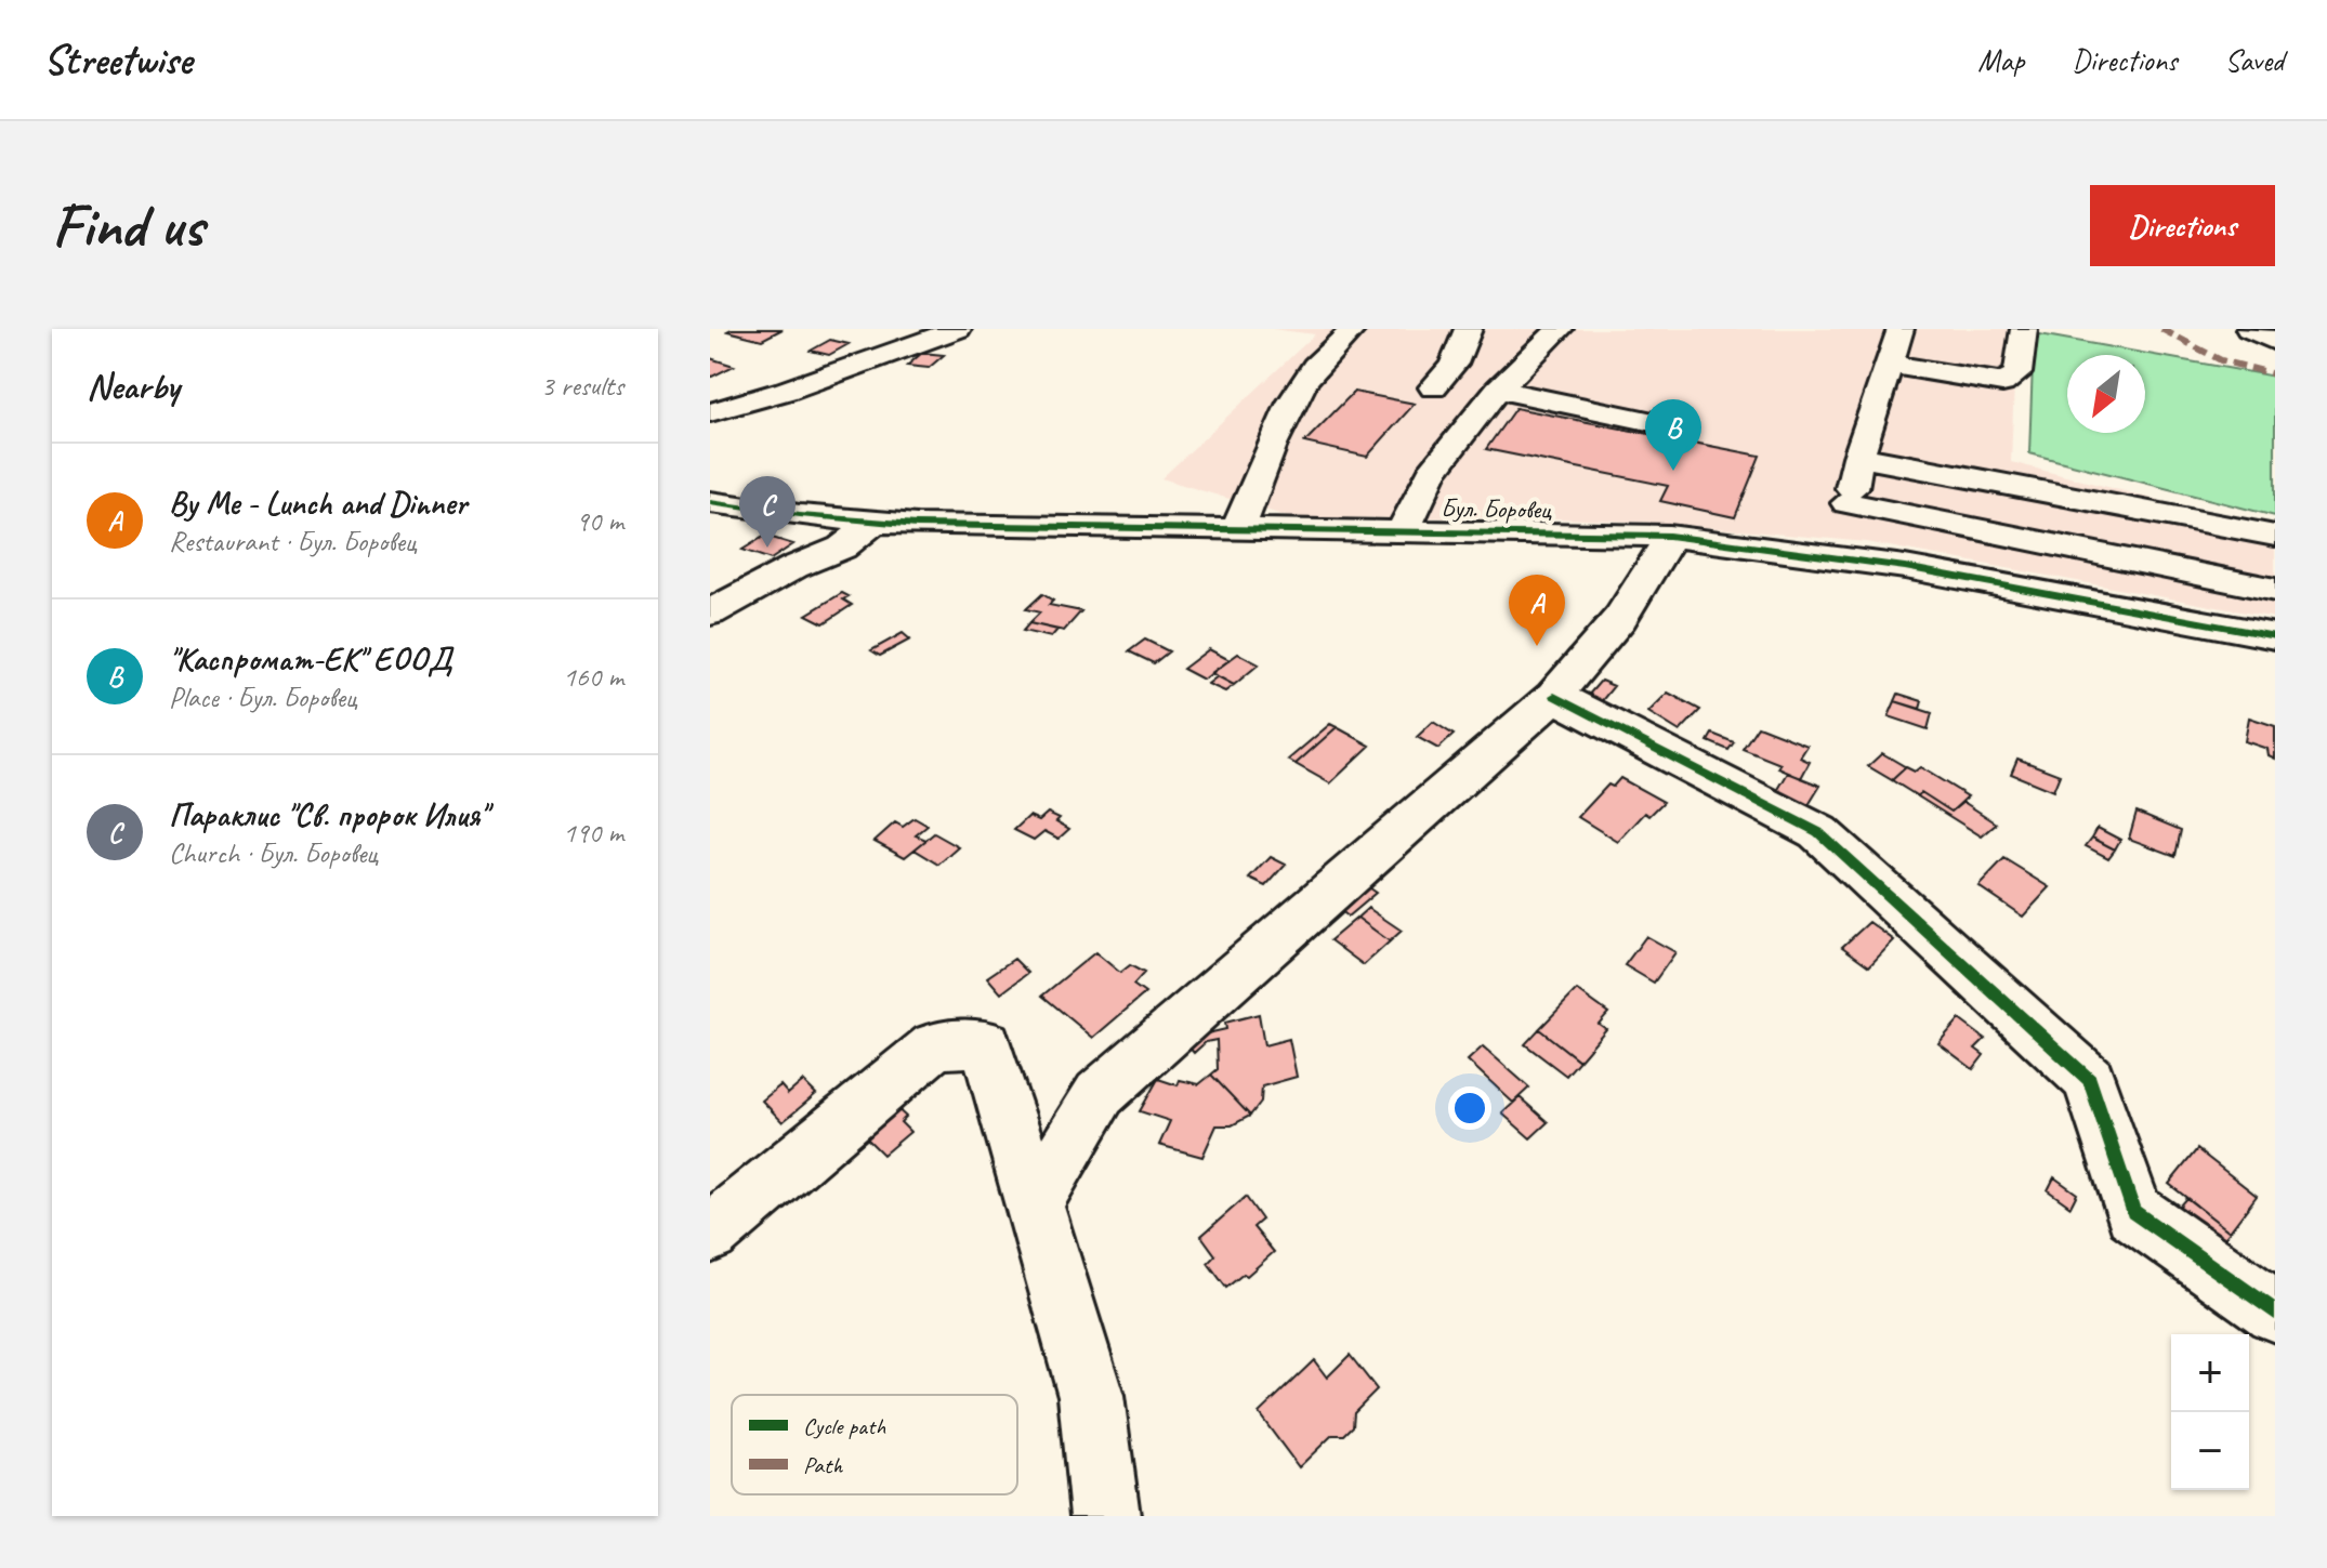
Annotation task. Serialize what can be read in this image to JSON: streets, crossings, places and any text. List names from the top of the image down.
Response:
{
  "streets": {
    "street": ["Бул. Боровец"]
  },
  "legend": ["Cycle path", "Path"],
  "north": "bottom left",
  "page": {
    "header": "Streetwise",
    "nav": ["Map", "Directions", "Saved"],
    "buttons": "Directions",
    "title": "Find us",
    "heading": ["Nearby", "3 results"],
    "pins": ["B", "C", "A"],
    "list": [
      {
        "mark": "A",
        "name": "By Me - Lunch and Dinner",
        "note": "Restaurant · Бул. Боровец",
        "value": "90 m"
      },
      {
        "mark": "B",
        "name": "\"Каспромат-ЕК\" ЕООД",
        "note": "Place · Бул. Боровец",
        "value": "160 m"
      },
      {
        "mark": "C",
        "name": "Параклис \"Св. пророк Илия\"",
        "note": "Church · Бул. Боровец",
        "value": "190 m"
      }
    ],
    "map_buttons": ["+", "−"]
  }
}
